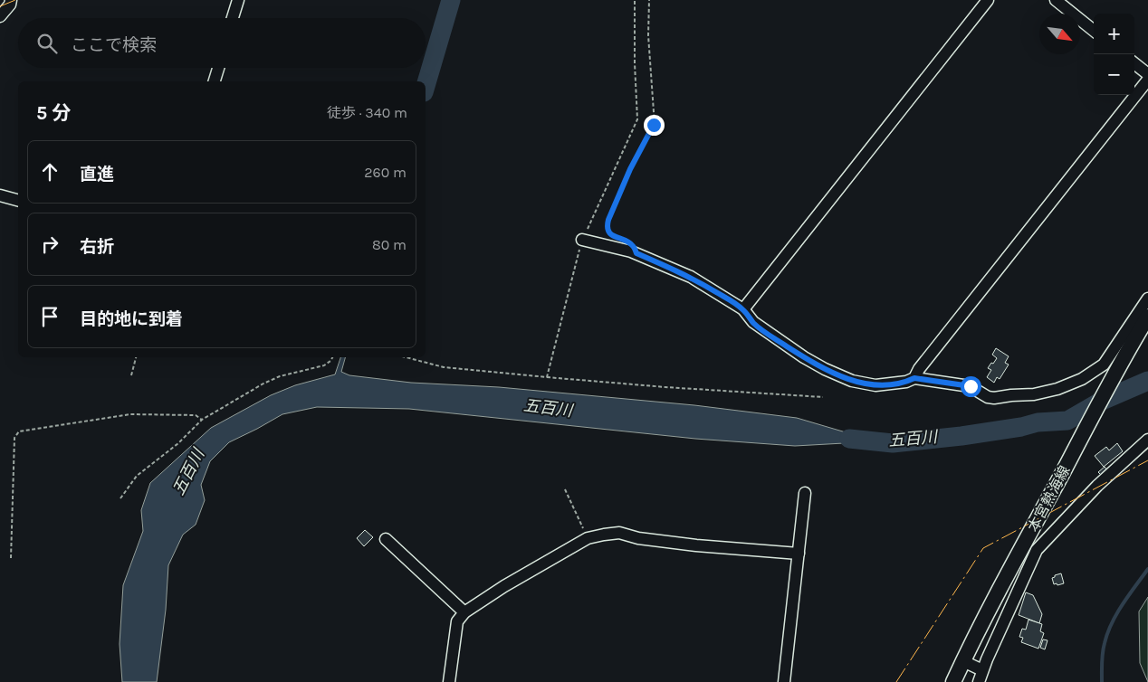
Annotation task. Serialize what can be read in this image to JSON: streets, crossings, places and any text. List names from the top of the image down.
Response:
{
  "streets": {
    "main road": ["本宮熱海線"]
  },
  "water": ["五百川"],
  "north": "bottom right",
  "page": {
    "map_buttons": ["+", "−"],
    "search": "ここで検索",
    "heading": ["5 分", "徒歩 · 340 m"],
    "list": [
      ["直進", "260 m"],
      ["右折", "80 m"],
      "目的地に到着"
    ]
  }
}
